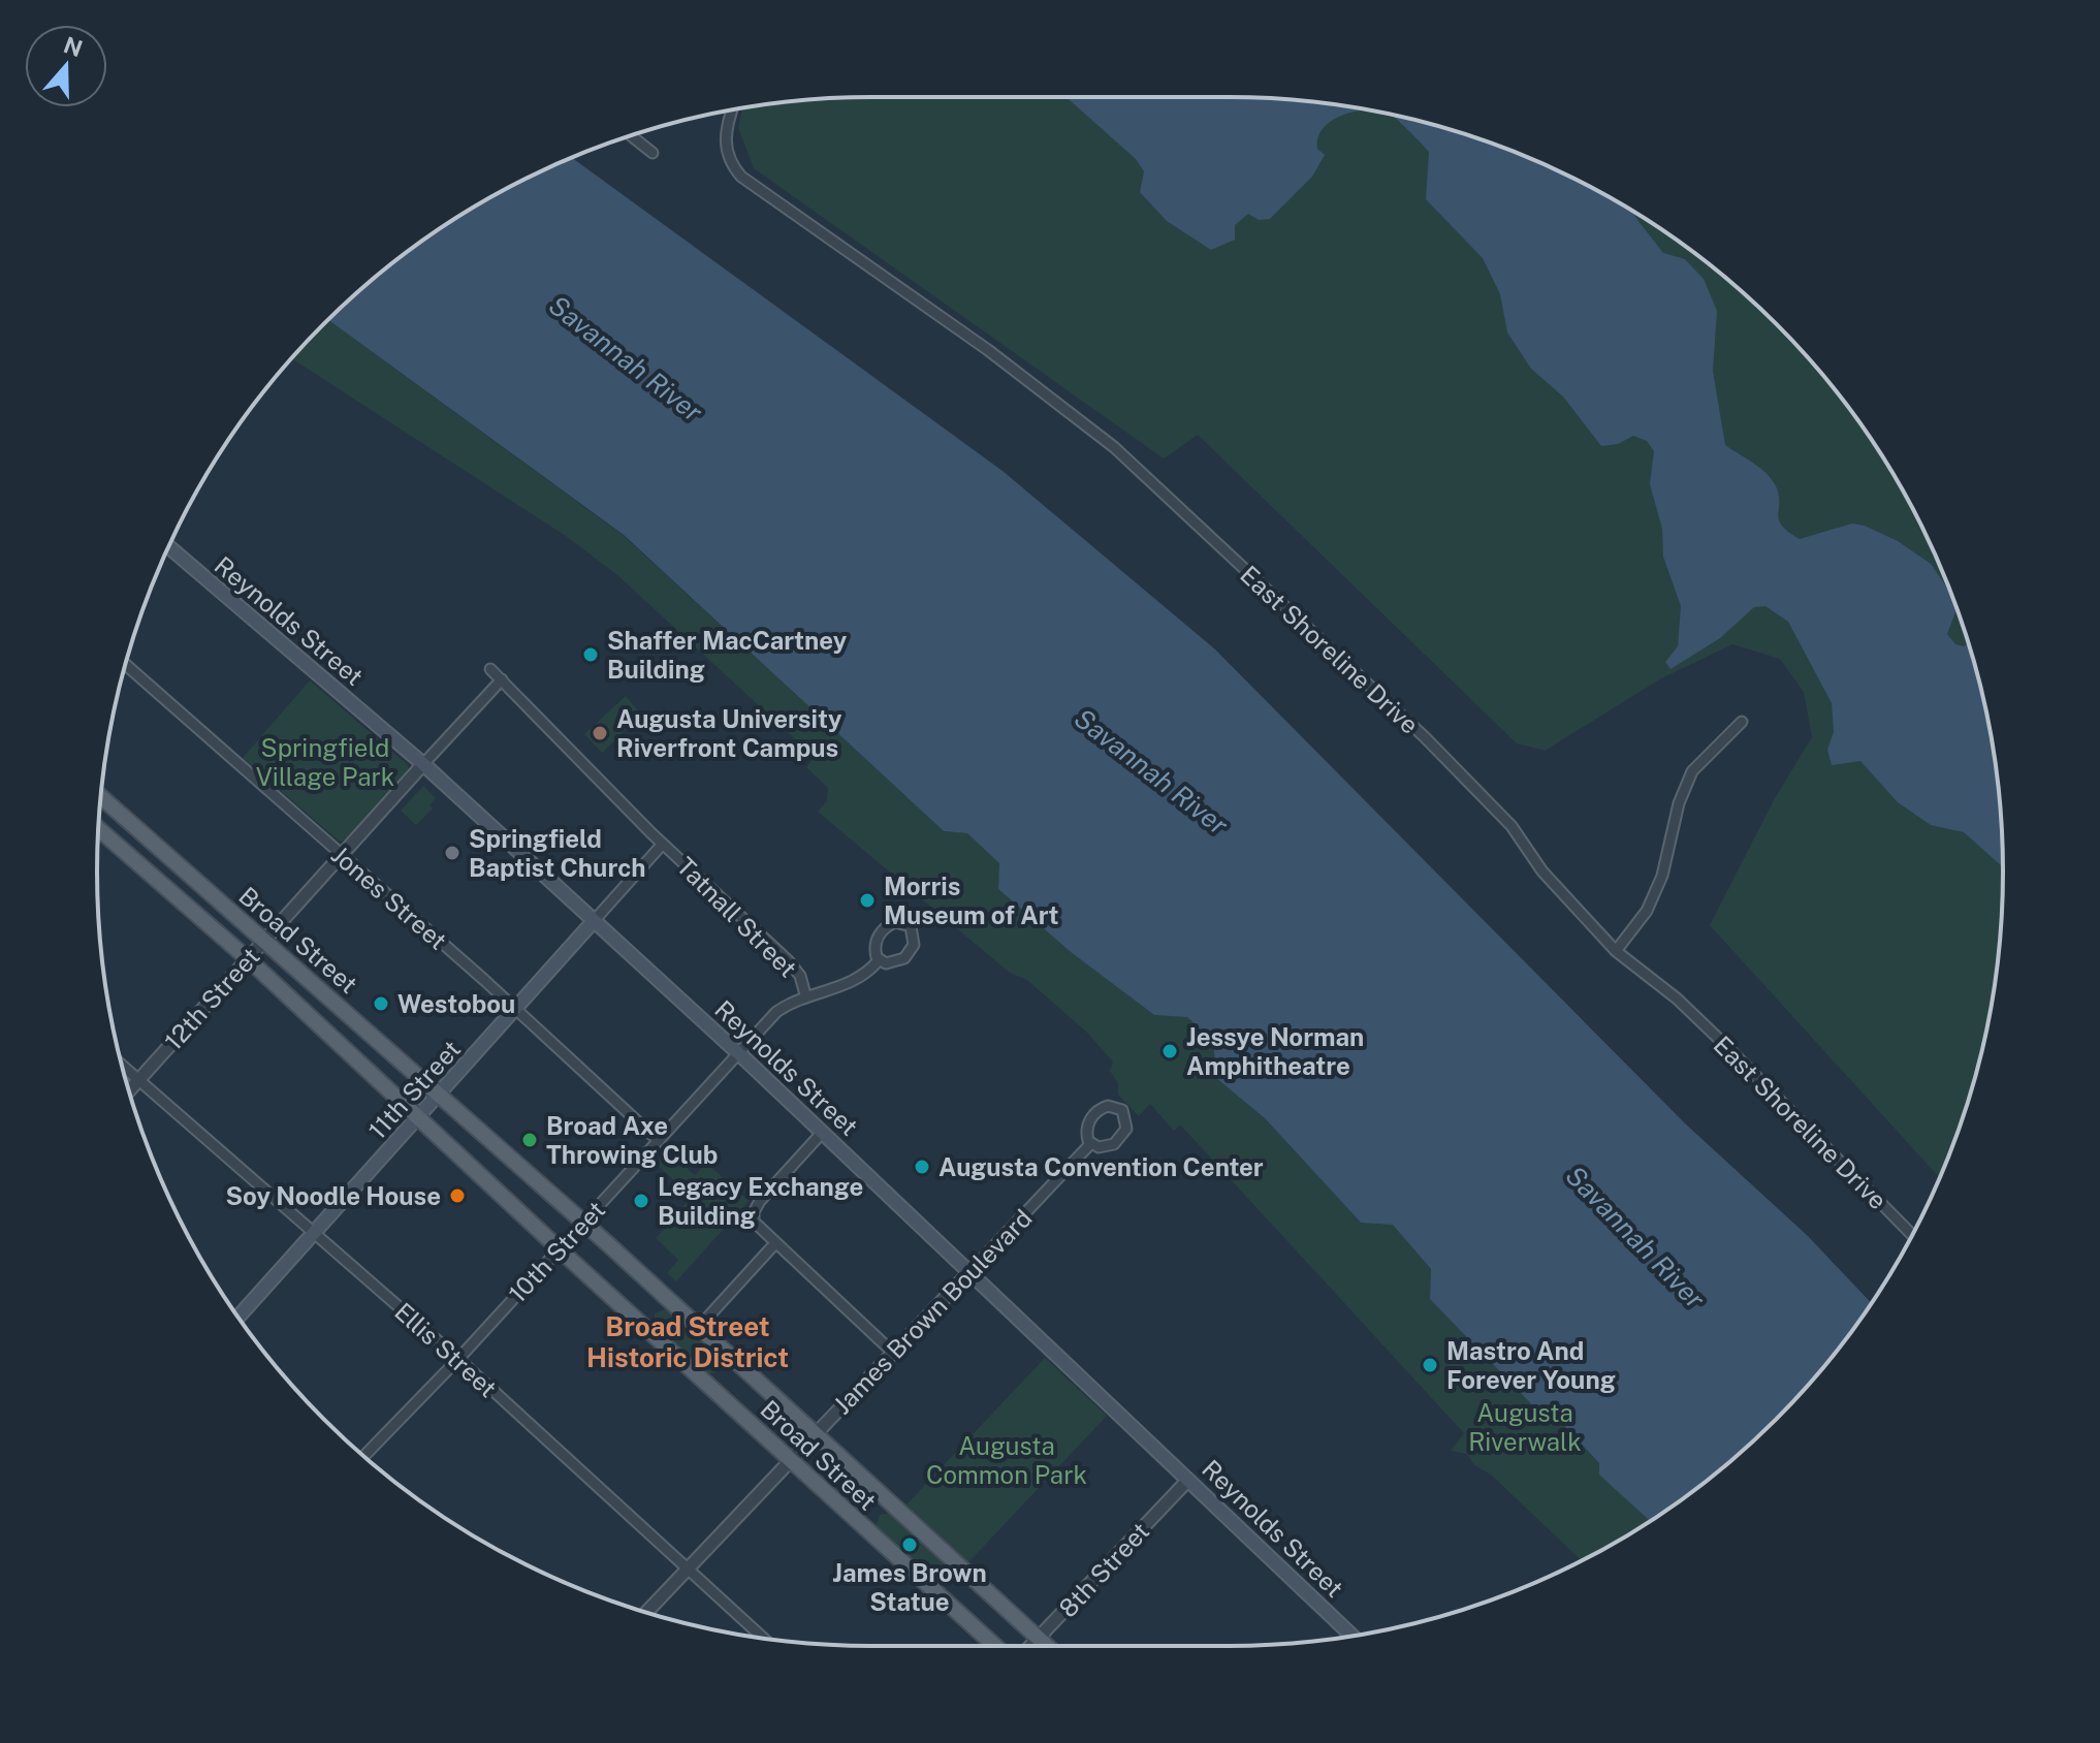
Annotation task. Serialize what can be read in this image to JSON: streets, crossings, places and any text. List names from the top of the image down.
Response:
{
  "streets": {
    "main road": ["Reynolds Street", "Broad Street", "11th Street"],
    "street": [
      "East Shoreline Drive",
      "Jones Street",
      "Tatnall Street",
      "12th Street",
      "10th Street",
      "James Brown Boulevard",
      "Ellis Street",
      "8th Street"
    ]
  },
  "crossings": [
    ["Reynolds Street", "12th Street"],
    ["Reynolds Street", "11th Street"],
    ["Reynolds Street", "10th Street"],
    ["Reynolds Street", "James Brown Boulevard"],
    ["Reynolds Street", "8th Street"],
    ["Jones Street", "12th Street"],
    ["Jones Street", "11th Street"],
    ["Jones Street", "10th Street"],
    ["Tatnall Street", "12th Street"],
    ["Tatnall Street", "11th Street"],
    ["Tatnall Street", "10th Street"],
    ["Broad Street", "12th Street"],
    ["Broad Street", "11th Street"],
    ["Broad Street", "10th Street"],
    ["Broad Street", "James Brown Boulevard"],
    ["Broad Street", "8th Street"],
    ["12th Street", "Ellis Street"],
    ["11th Street", "Ellis Street"],
    ["10th Street", "Ellis Street"],
    ["James Brown Boulevard", "Ellis Street"]
  ],
  "districts": ["Broad Street Historic District"],
  "water": ["Savannah River"],
  "parks": ["Springfield Village Park", "Augusta Riverwalk", "Augusta Common Park"],
  "places": [
    "Shaffer MacCartney Building",
    "Augusta University Riverfront Campus",
    "Springfield Baptist Church",
    "Morris Museum of Art",
    "Westobou",
    "Jessye Norman Amphitheatre",
    "Broad Axe Throwing Club",
    "Augusta Convention Center",
    "Soy Noodle House",
    "Legacy Exchange Building",
    "Mastro And Forever Young",
    "James Brown Statue"
  ],
  "north": "top"
}
